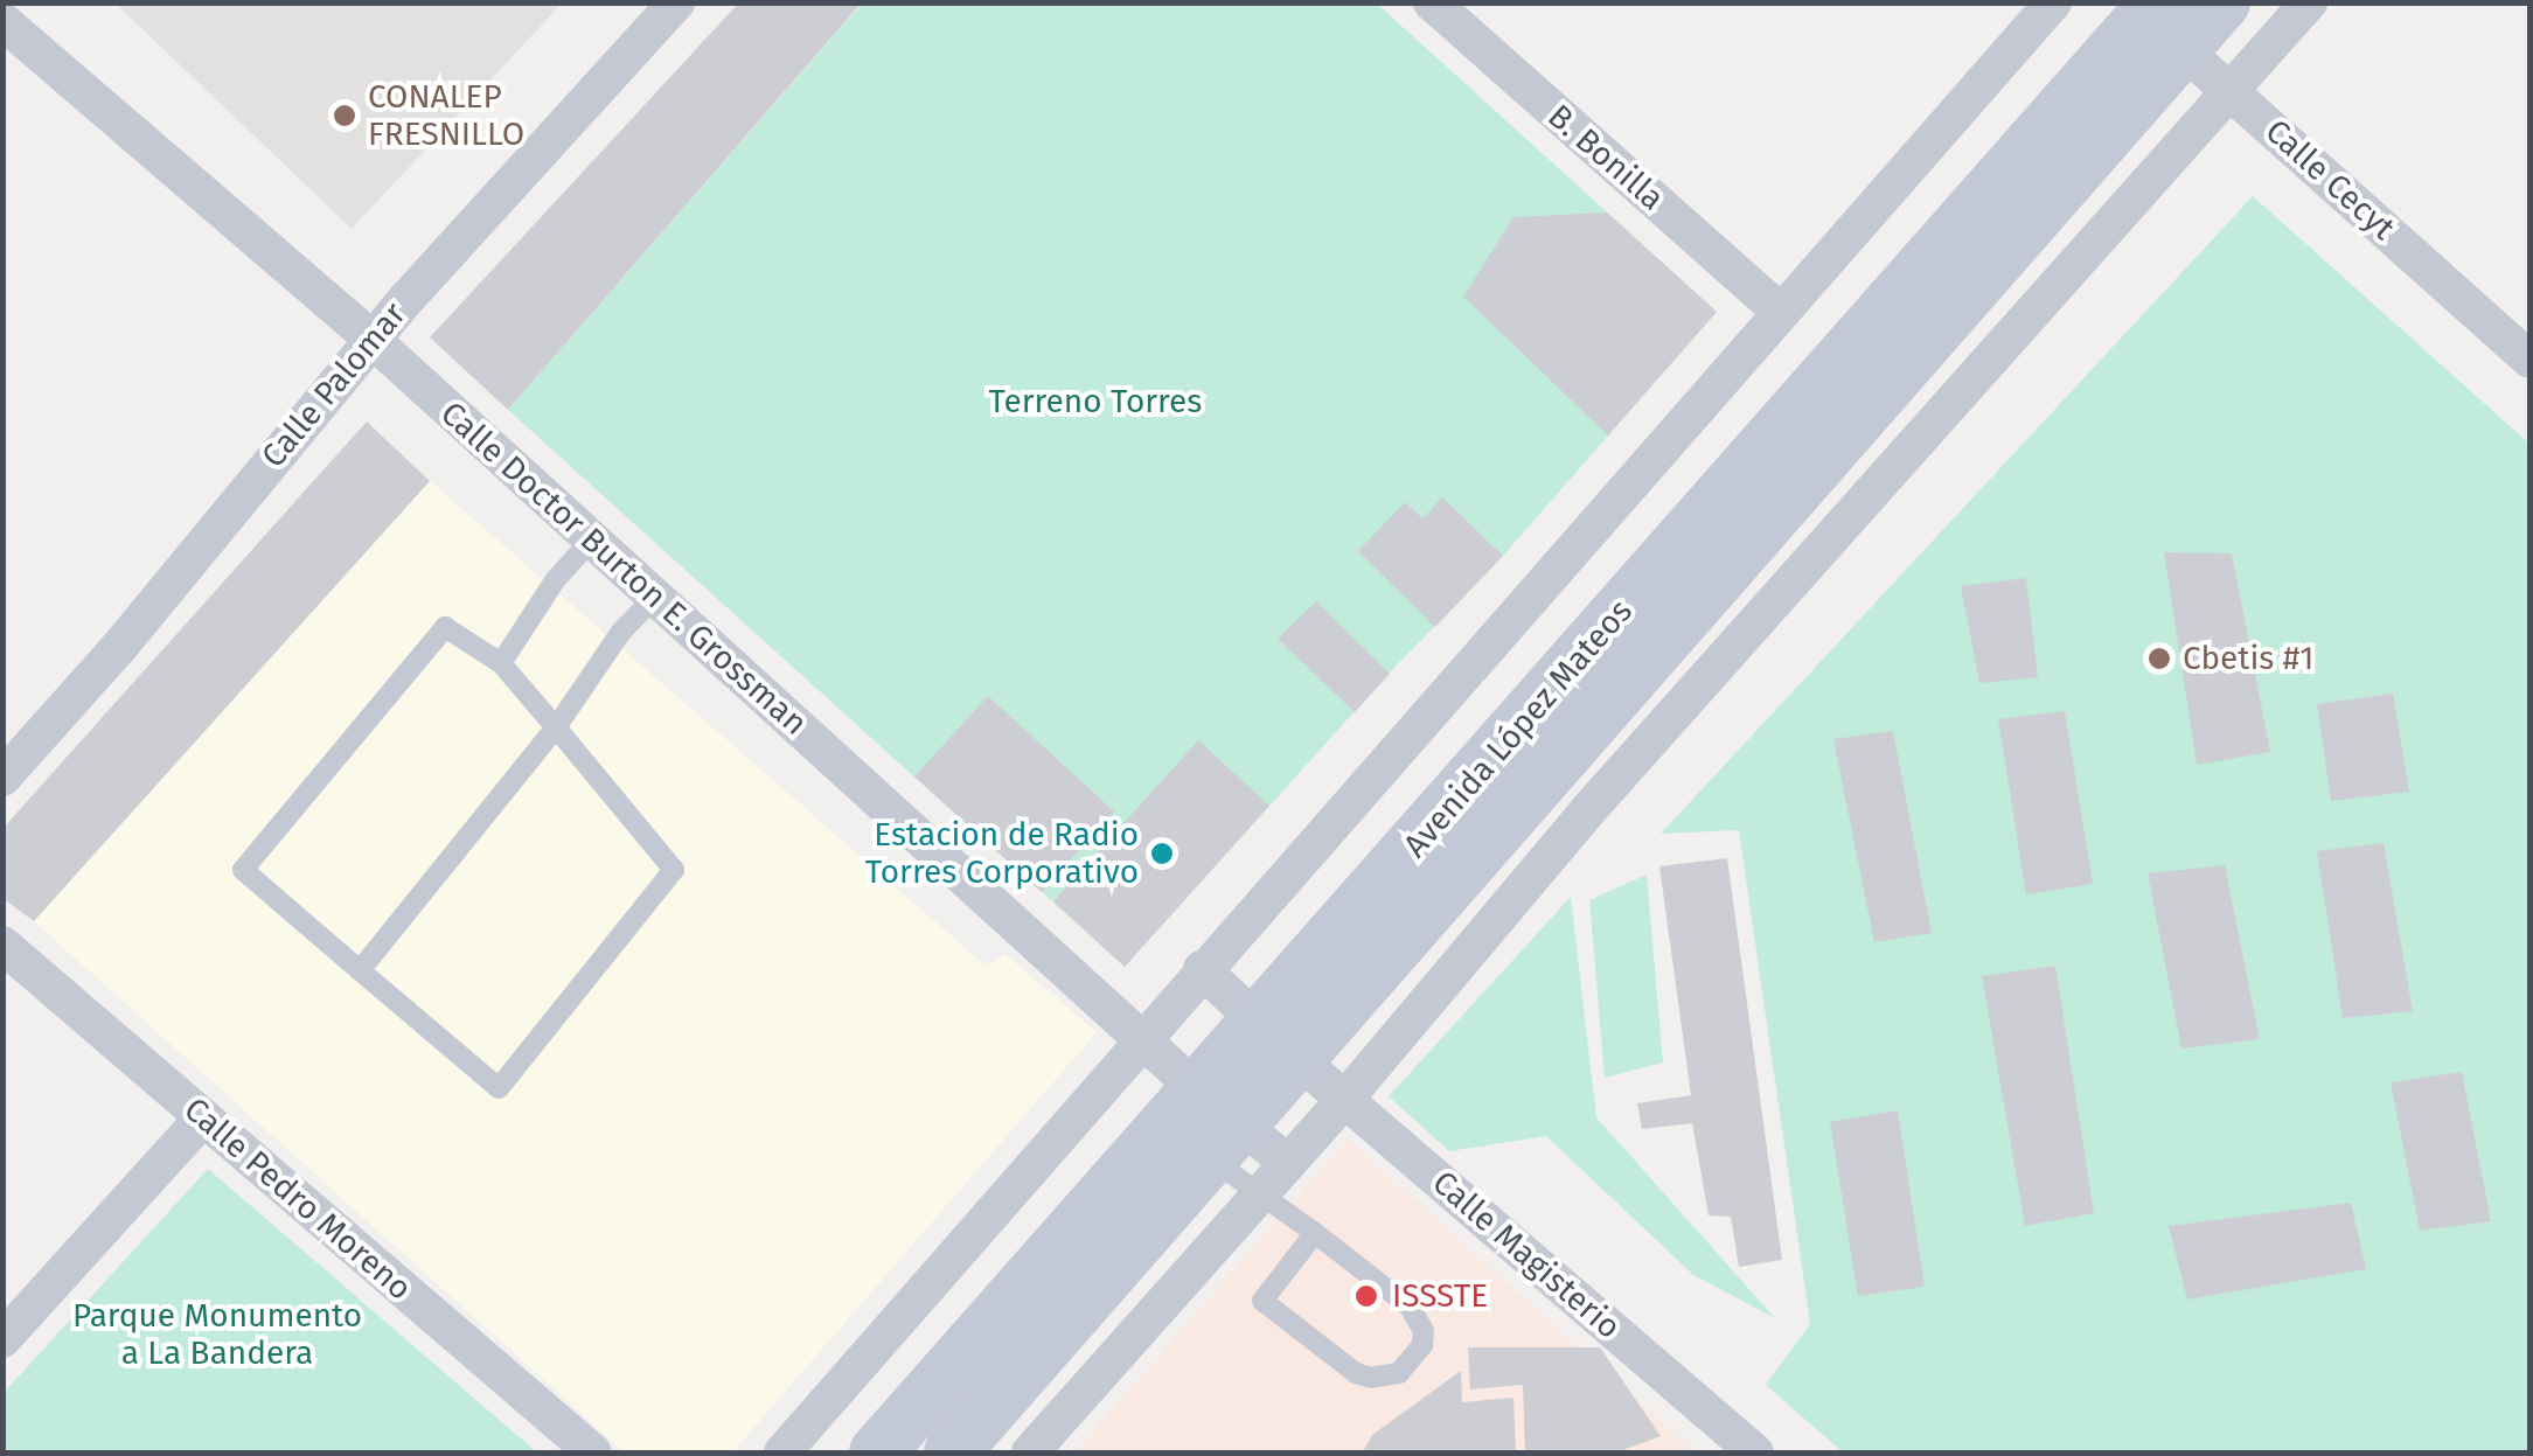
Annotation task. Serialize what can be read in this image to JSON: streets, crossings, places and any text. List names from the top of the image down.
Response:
{
  "streets": {
    "main road": ["Avenida López Mateos"],
    "street": [
      "B. Bonilla",
      "Calle Cecyt",
      "Calle Palomar",
      "Calle Doctor Burton E. Grossman",
      "Calle Pedro Moreno",
      "Calle Magisterio"
    ]
  },
  "crossings": [
    ["Calle Cecyt", "Avenida López Mateos"],
    ["Calle Palomar", "Calle Doctor Burton E. Grossman"],
    ["Calle Doctor Burton E. Grossman", "Avenida López Mateos"],
    ["Avenida López Mateos", "Calle Magisterio"]
  ],
  "parks": ["Terreno Torres", "Parque Monumento a La Bandera"],
  "places": [
    "CONALEP FRESNILLO",
    "Cbetis #1",
    "Estacion de Radio Torres Corporativo",
    "ISSSTE"
  ]
}
